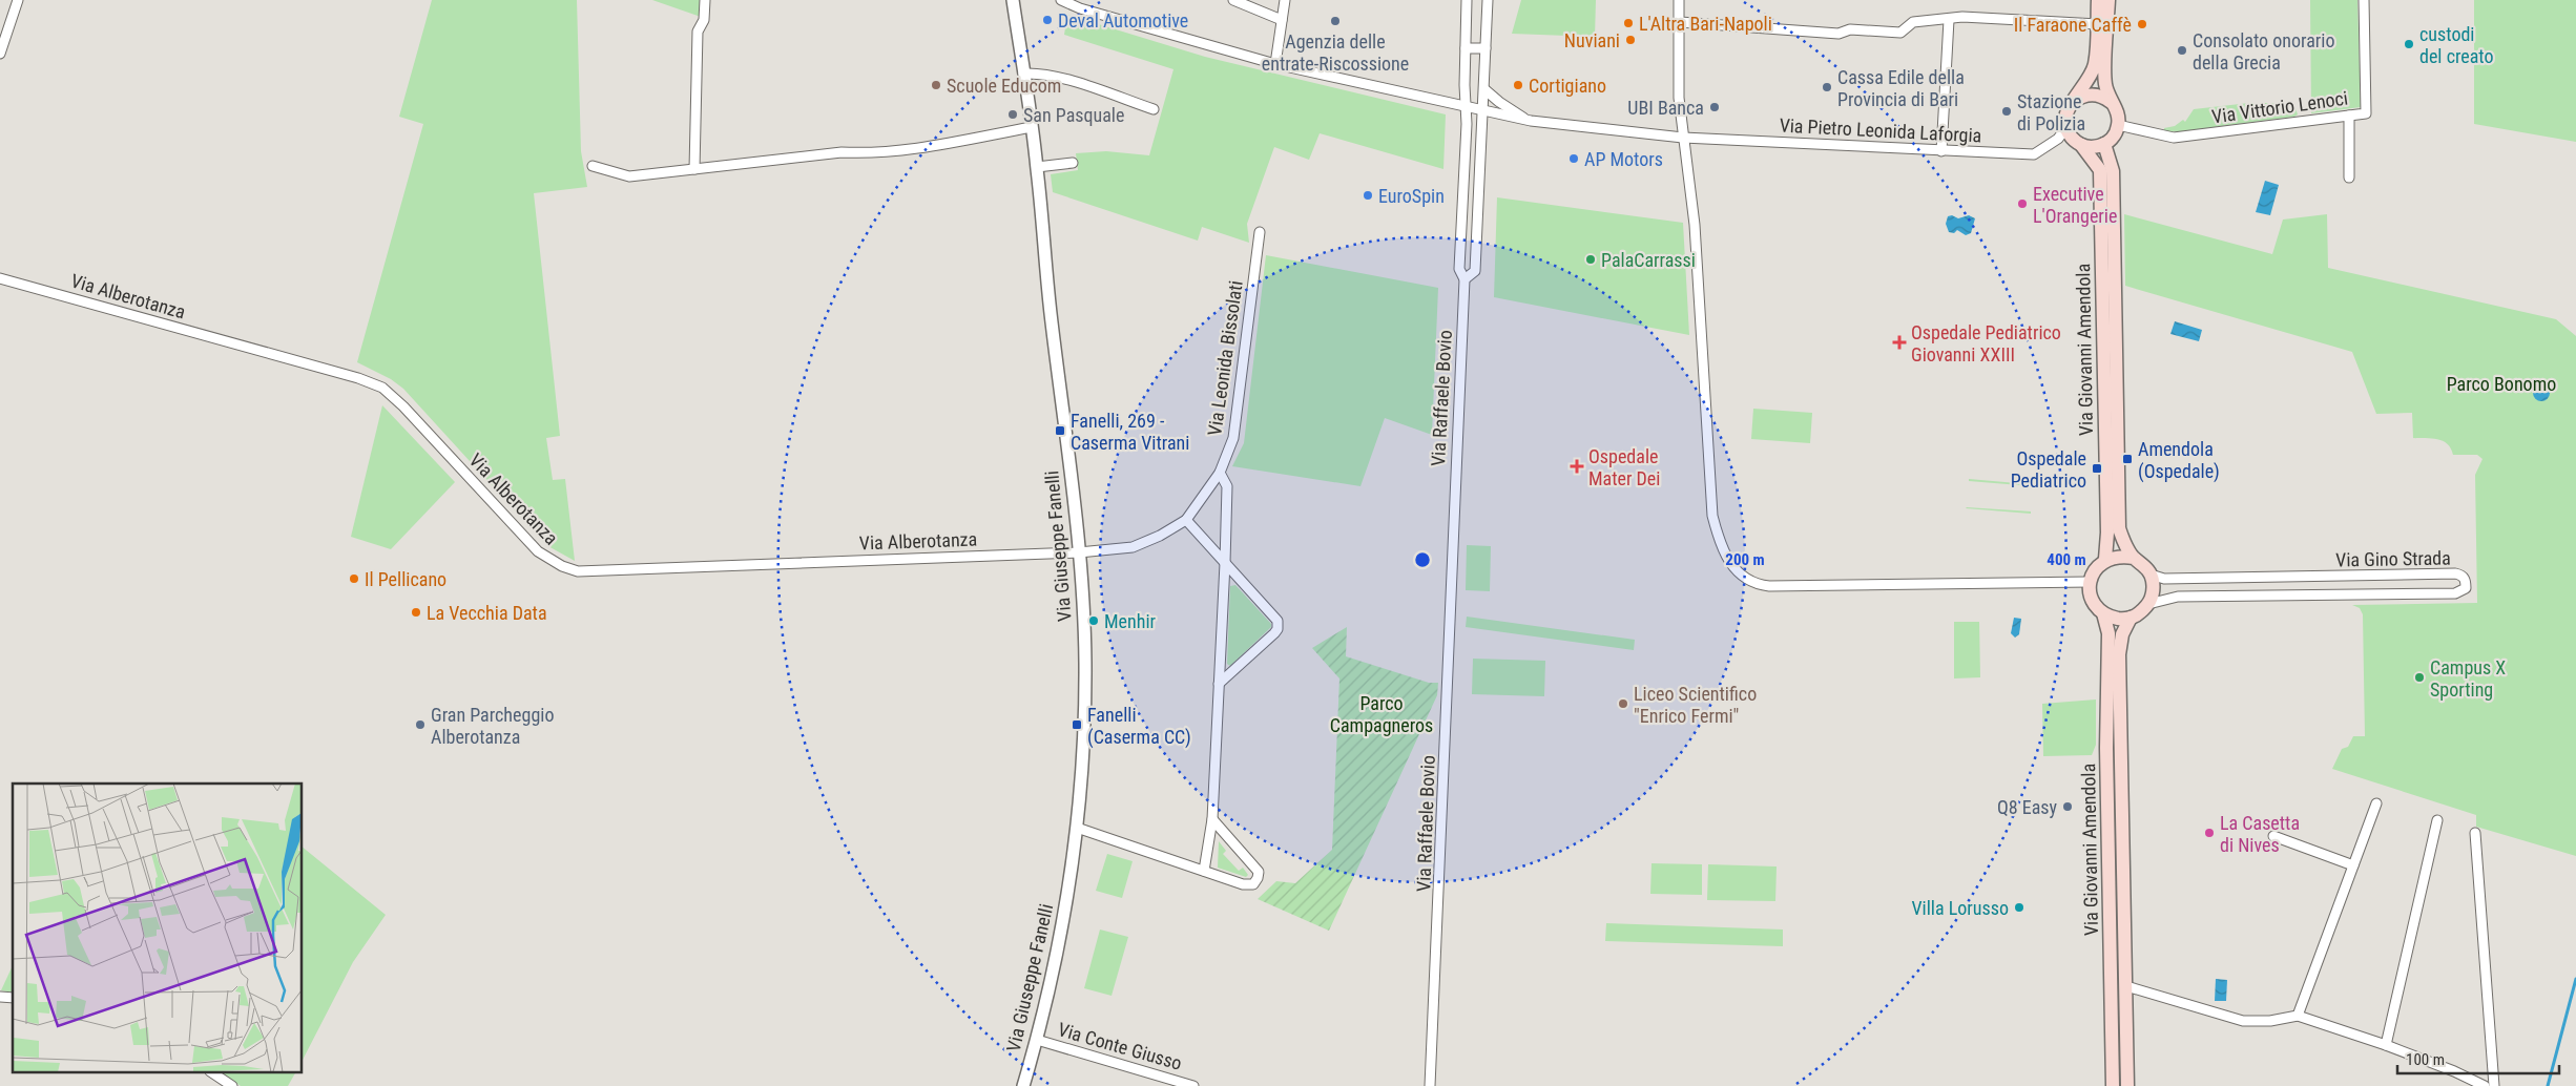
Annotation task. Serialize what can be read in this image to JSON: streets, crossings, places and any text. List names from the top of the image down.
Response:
{
  "streets": {
    "main road": ["Via Giovanni Amendola"],
    "street": [
      "Via Vittorio Lenoci",
      "Via Pietro Leonida Laforgia",
      "Via Alberotanza",
      "Via Leonida Bissolati",
      "Via Raffaele Bovio",
      "Via Giuseppe Fanelli",
      "Via Gino Strada",
      "Via Conte Giusso"
    ]
  },
  "crossings": [
    ["Via Vittorio Lenoci", "Via Pietro Leonida Laforgia"],
    ["Via Vittorio Lenoci", "Via Giovanni Amendola"],
    ["Via Pietro Leonida Laforgia", "Via Giovanni Amendola"],
    ["Via Pietro Leonida Laforgia", "Via Raffaele Bovio"],
    ["Via Alberotanza", "Via Leonida Bissolati"],
    ["Via Alberotanza", "Via Giuseppe Fanelli"],
    ["Via Giovanni Amendola", "Via Gino Strada"],
    ["Via Leonida Bissolati", "Via Giuseppe Fanelli"],
    ["Via Giuseppe Fanelli", "Via Conte Giusso"]
  ],
  "parks": ["Parco Bonomo", "Parco Campagneros"],
  "places": {
    "other": [
      "Deval Automotive",
      "Agenzia delle entrate-Riscossione",
      "L'Altra Bari-Napoli",
      "Il Faraone Caffè",
      "Nuviani",
      "custodi del creato",
      "Consolato onorario della Grecia",
      "Scuole Educom",
      "Cortigiano",
      "Cassa Edile della Provincia di Bari",
      "UBI Banca",
      "Stazione di Polizia",
      "San Pasquale",
      "AP Motors",
      "EuroSpin",
      "Executive L'Orangerie",
      "PalaCarrassi",
      "Il Pellicano",
      "La Vecchia Data",
      "Menhir",
      "Campus X Sporting",
      "Liceo Scientifico \"Enrico Fermi\"",
      "Gran Parcheggio Alberotanza",
      "Q8 Easy",
      "La Casetta di Nives",
      "Villa Lorusso"
    ],
    "health": ["Ospedale Pediatrico Giovanni XXIII", "Ospedale Mater Dei"],
    "transit": [
      "Fanelli, 269 - Caserma Vitrani",
      "Amendola (Ospedale)",
      "Ospedale Pediatrico",
      "Fanelli (Caserma CC)"
    ]
  },
  "scale_bar": "100 m",
  "rings": ["200 m", "400 m"]
}
